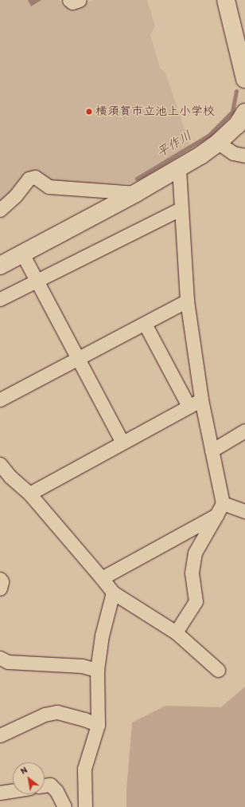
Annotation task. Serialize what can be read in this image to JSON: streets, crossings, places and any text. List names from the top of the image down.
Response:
{
  "water": ["平作川"],
  "places": ["横須賀市立池上小学校"],
  "north": "top left"
}
